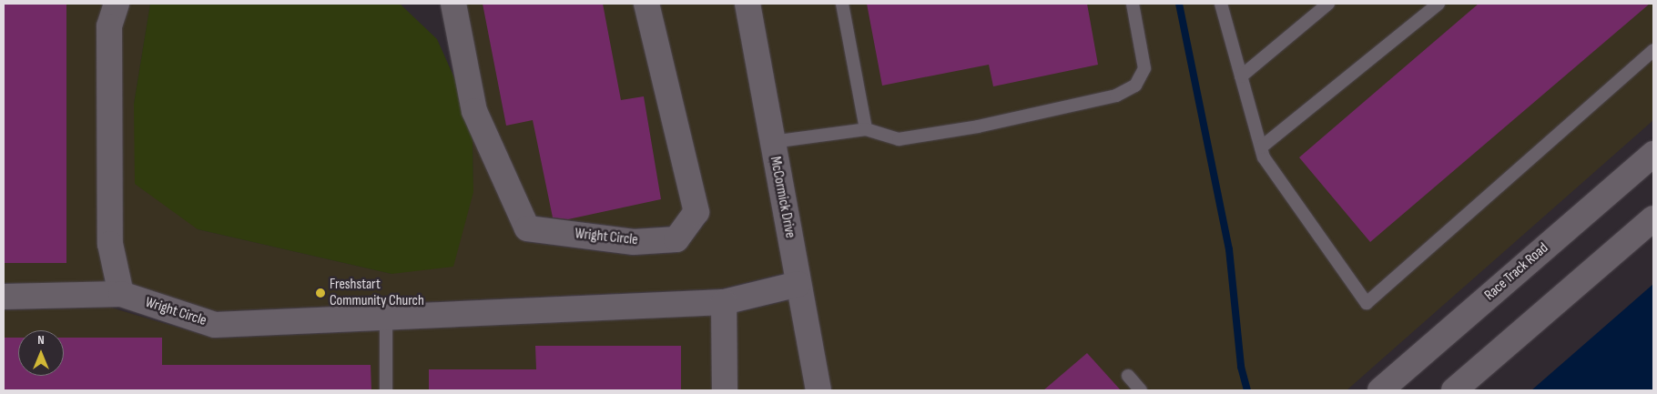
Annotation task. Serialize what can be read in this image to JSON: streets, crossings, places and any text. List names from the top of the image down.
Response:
{
  "streets": {
    "street": ["McCormick Drive", "Wright Circle", "Race Track Road"]
  },
  "crossings": [
    ["McCormick Drive", "Wright Circle"]
  ],
  "places": ["Freshstart Community Church"],
  "north": "top"
}
